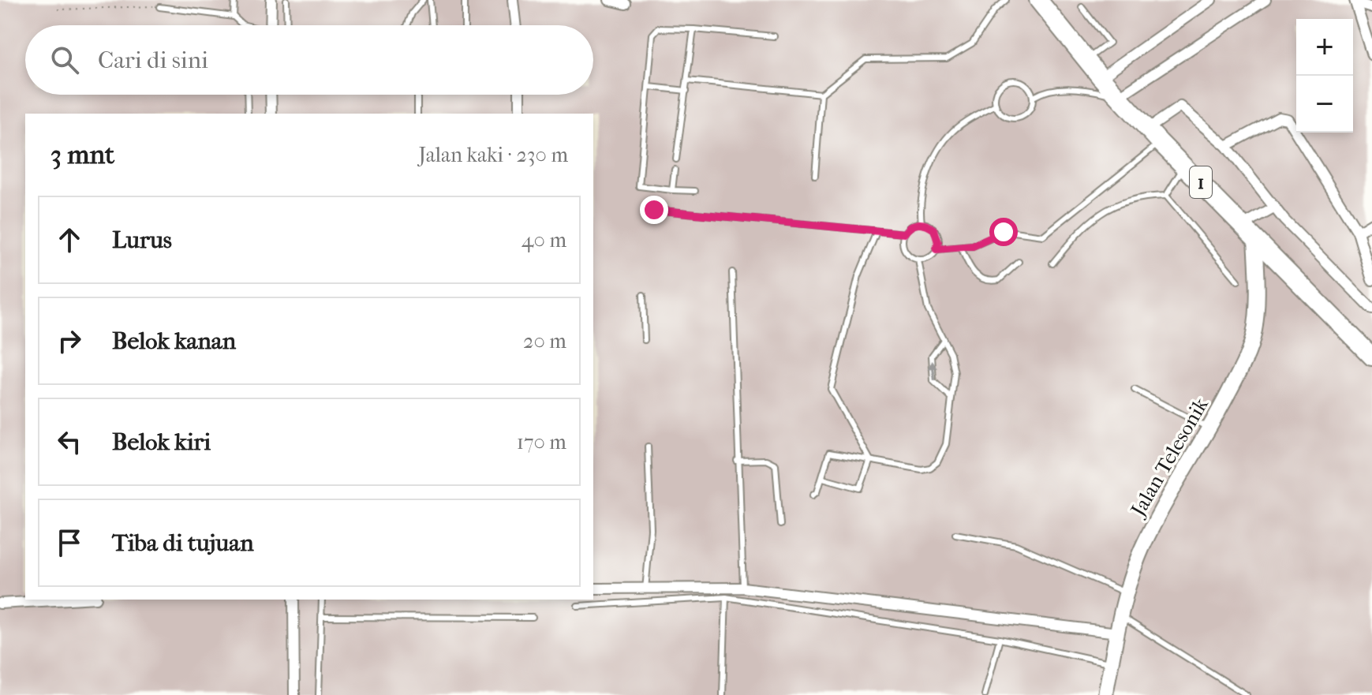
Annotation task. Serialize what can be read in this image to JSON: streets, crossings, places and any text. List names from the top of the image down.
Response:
{
  "streets": {
    "highway": ["1"],
    "street": ["Jalan Telesonik"]
  },
  "crossings": [
    ["1", "Jalan Telesonik"]
  ],
  "page": {
    "map_buttons": ["+", "−"],
    "search": "Cari di sini",
    "heading": ["3 mnt", "Jalan kaki · 230 m"],
    "list": [
      ["Lurus", "40 m"],
      ["Belok kanan", "20 m"],
      ["Belok kiri", "170 m"],
      "Tiba di tujuan"
    ]
  }
}
